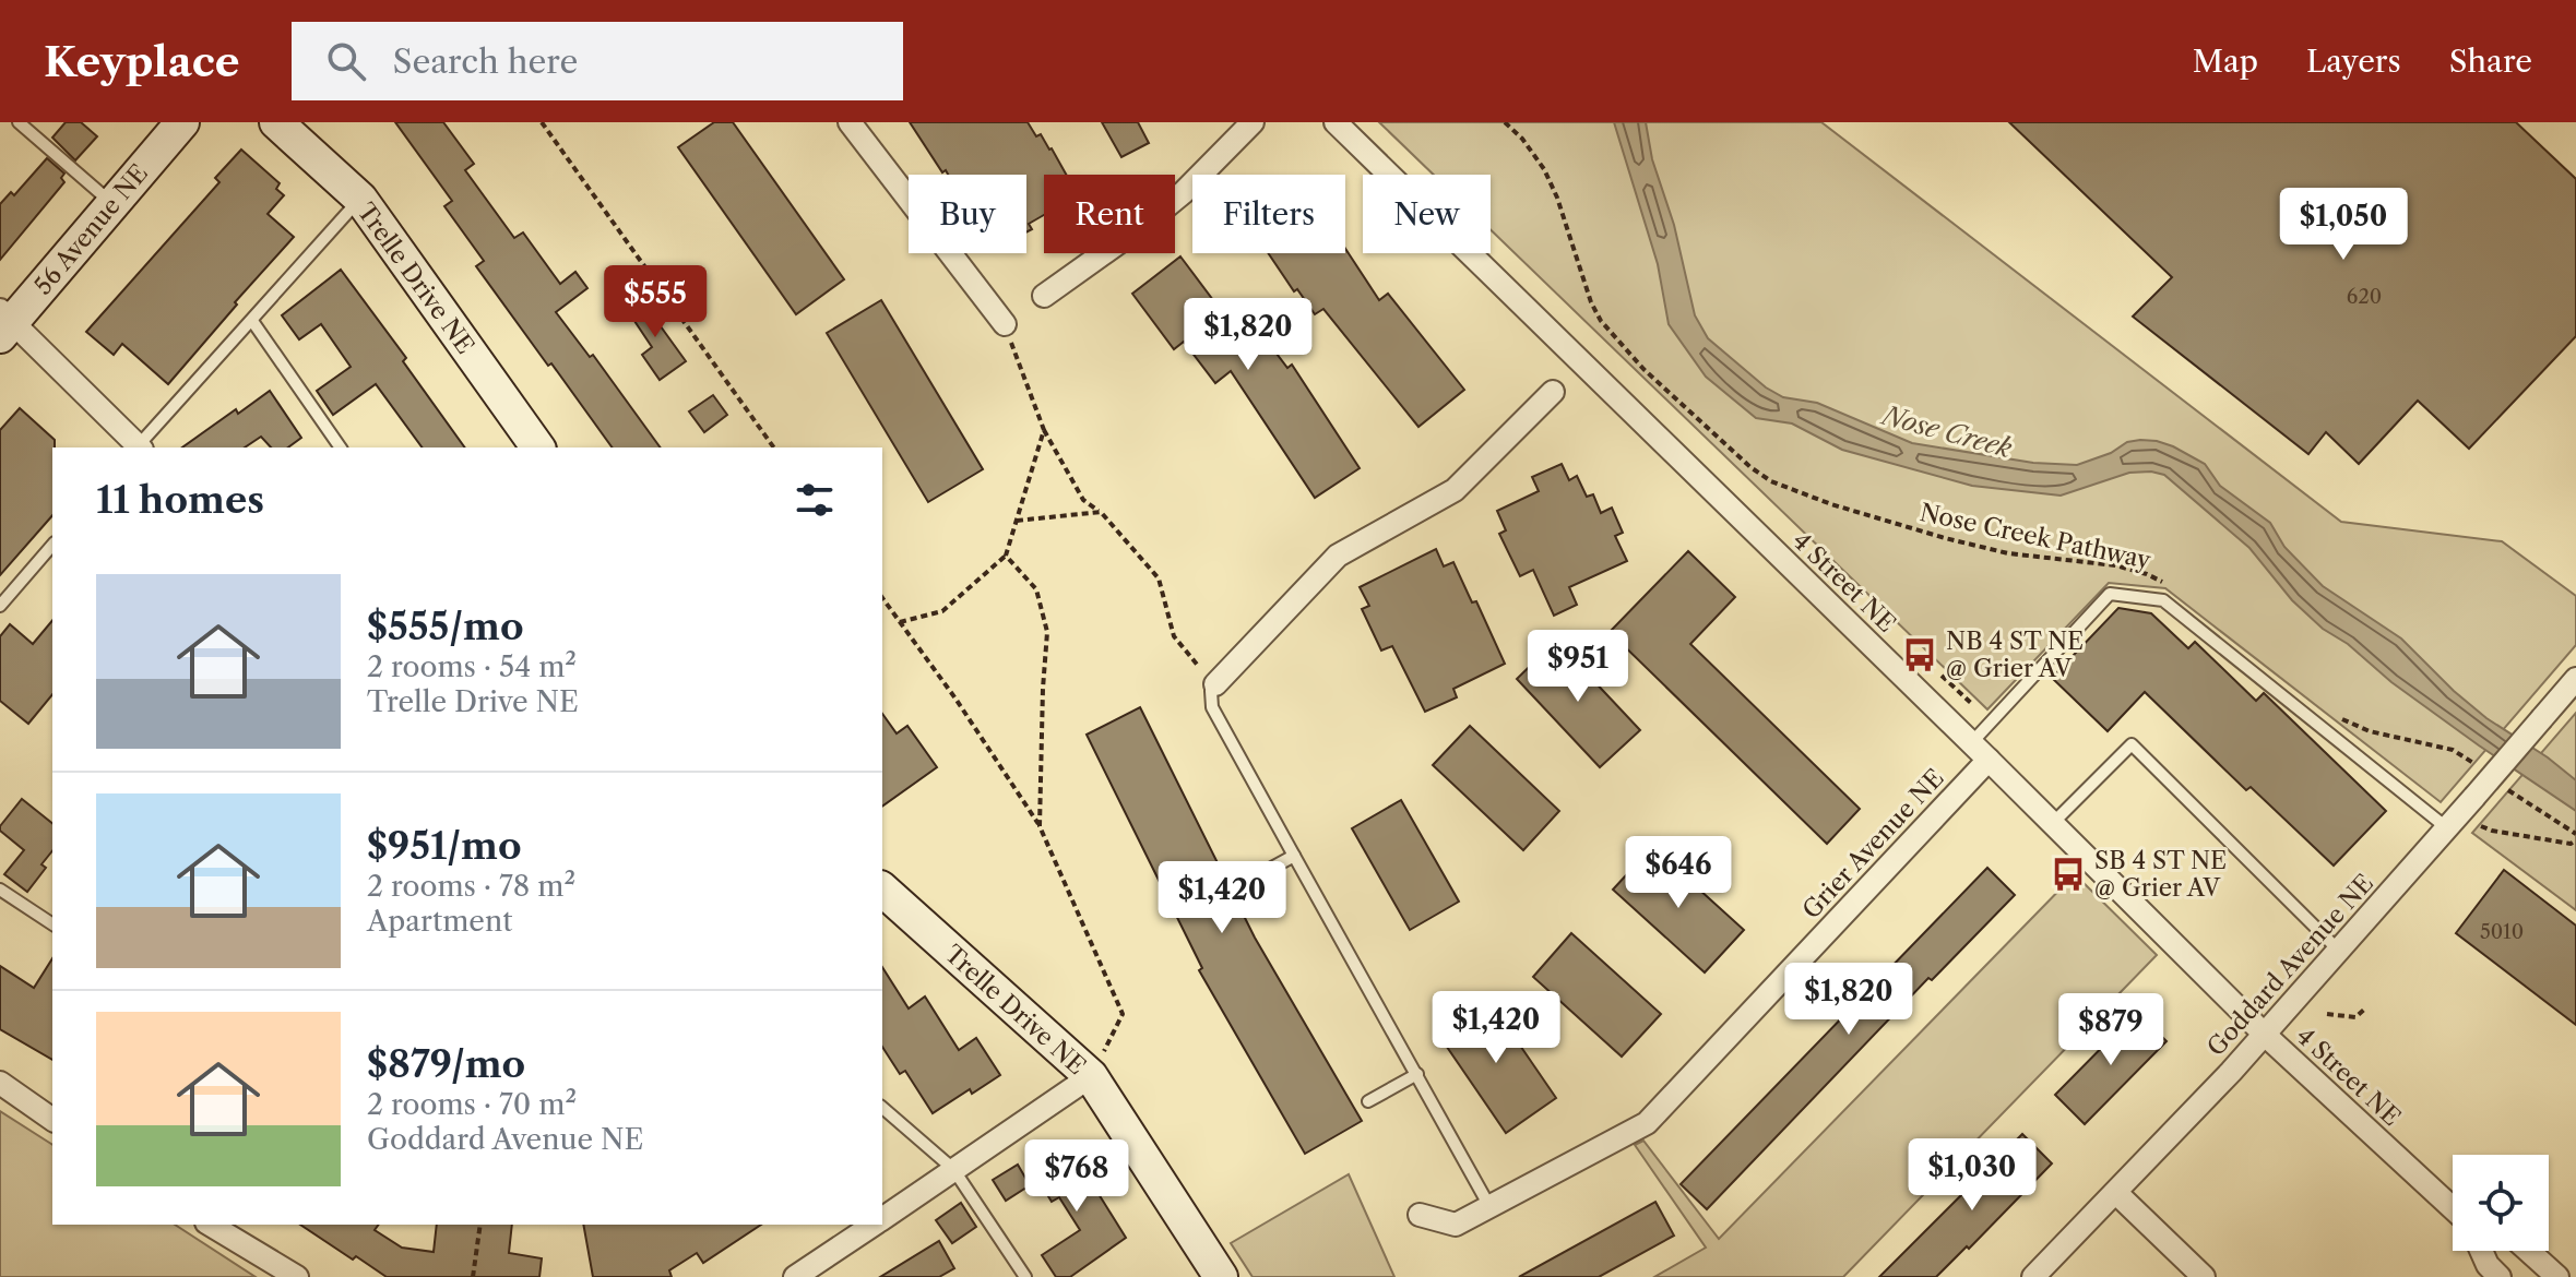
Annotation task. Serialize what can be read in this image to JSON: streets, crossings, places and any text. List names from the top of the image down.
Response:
{
  "streets": {
    "street": [
      "56 Avenue NE",
      "Trelle Drive NE",
      "4 Street NE",
      "Grier Avenue NE",
      "Goddard Avenue NE"
    ],
    "path": ["Nose Creek Pathway"]
  },
  "crossings": [
    ["4 Street NE", "Grier Avenue NE"],
    ["4 Street NE", "Goddard Avenue NE"]
  ],
  "water": ["Nose Creek"],
  "places": {
    "bus stop": ["NB 4 ST NE @ Grier AV", "SB 4 ST NE @ Grier AV"]
  },
  "house_numbers": ["620", "5010"],
  "page": {
    "header": "Keyplace",
    "search": "Search here",
    "nav": ["Map", "Layers", "Share"],
    "chip": [
      "Buy",
      "Rent",
      "Filters",
      "New"
    ],
    "price": [
      "$1,050",
      "$555",
      "$1,820",
      "$951",
      "$646",
      "$1,420",
      "$1,820",
      "$1,420",
      "$879",
      "$1,030",
      "$768"
    ],
    "heading": "11 homes",
    "list": [
      {
        "name": "$555/mo",
        "note": "2 rooms · 54 m² · Trelle Drive NE"
      },
      {
        "name": "$951/mo",
        "note": "2 rooms · 78 m² · Apartment"
      },
      {
        "name": "$879/mo",
        "note": "2 rooms · 70 m² · Goddard Avenue NE"
      }
    ]
  }
}
